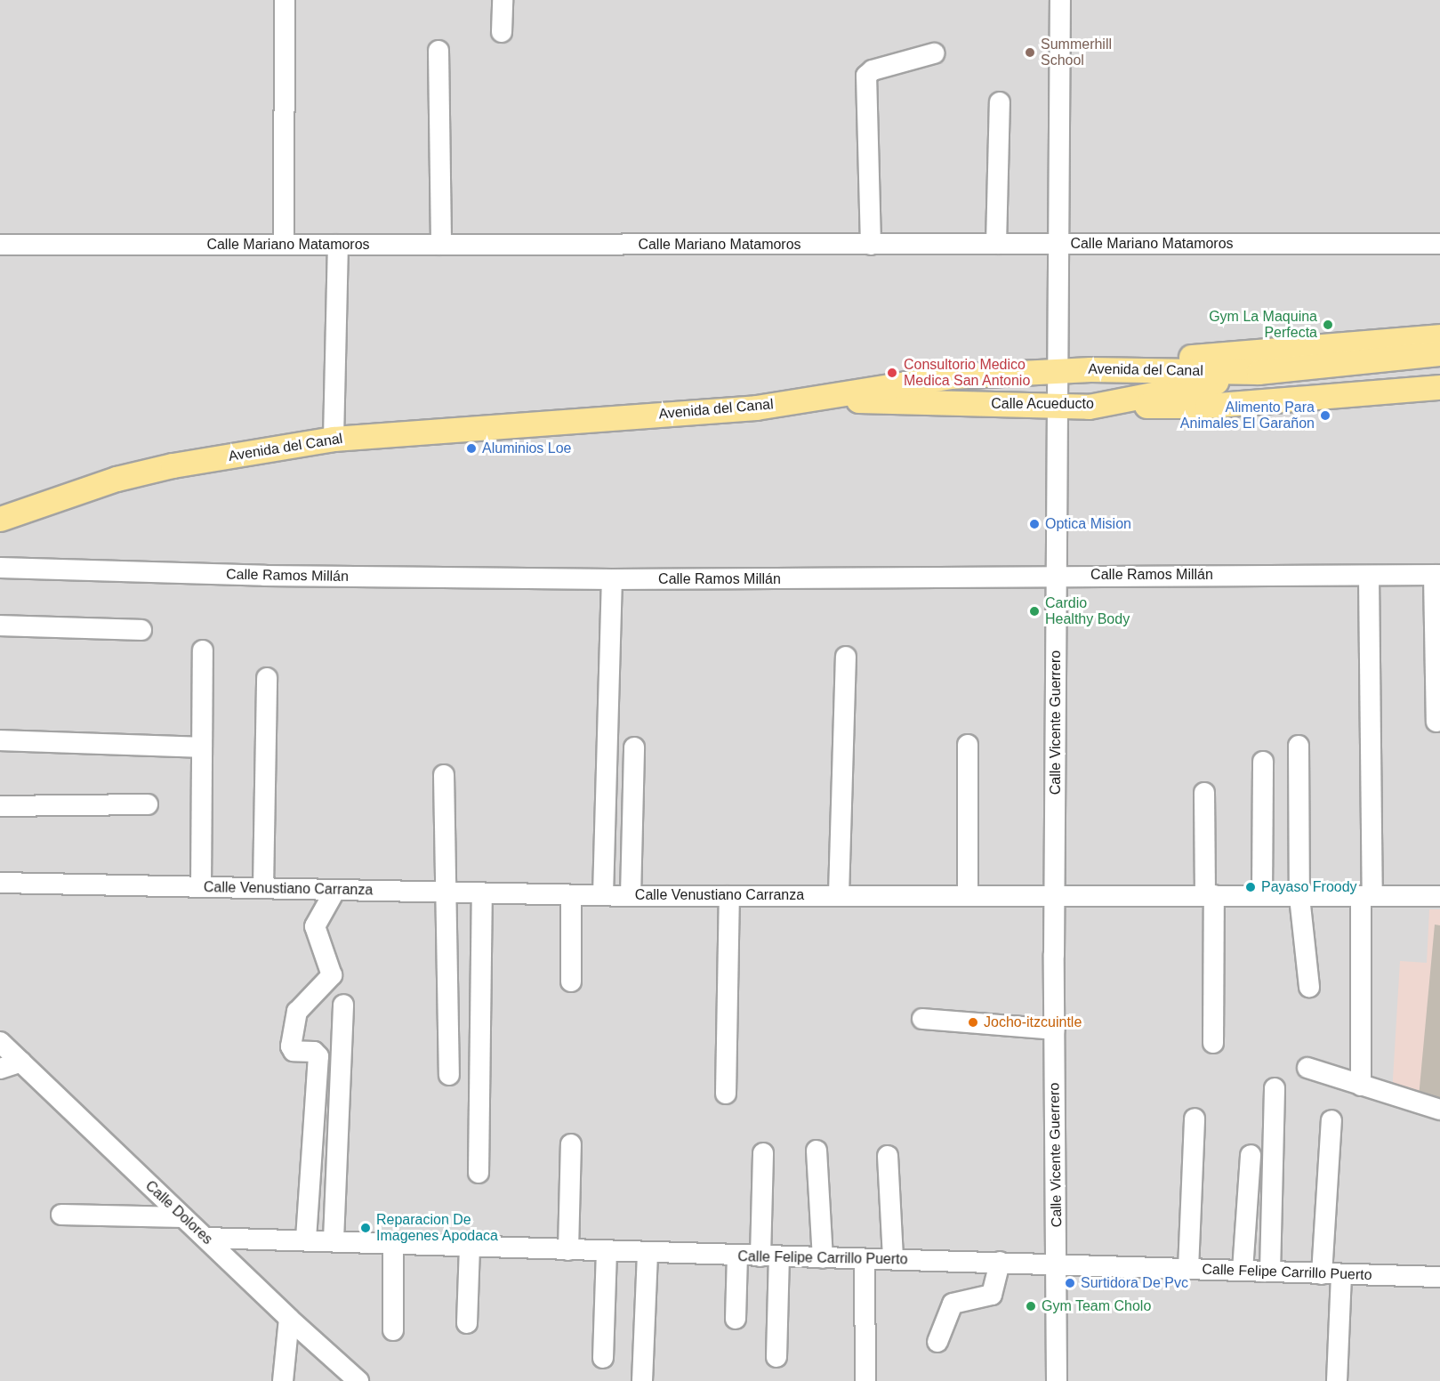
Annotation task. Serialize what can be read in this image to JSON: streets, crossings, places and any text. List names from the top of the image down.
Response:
{
  "streets": {
    "main road": ["Avenida del Canal", "Calle Acueducto"],
    "street": [
      "Calle Mariano Matamoros",
      "Calle Ramos Millán",
      "Calle Vicente Guerrero",
      "Calle Venustiano Carranza",
      "Calle Dolores",
      "Calle Felipe Carrillo Puerto"
    ]
  },
  "crossings": [
    ["Calle Mariano Matamoros", "Calle Vicente Guerrero"],
    ["Avenida del Canal", "Calle Acueducto"],
    ["Avenida del Canal", "Calle Vicente Guerrero"],
    ["Calle Acueducto", "Calle Vicente Guerrero"],
    ["Calle Ramos Millán", "Calle Vicente Guerrero"],
    ["Calle Vicente Guerrero", "Calle Venustiano Carranza"],
    ["Calle Vicente Guerrero", "Calle Felipe Carrillo Puerto"],
    ["Calle Dolores", "Calle Felipe Carrillo Puerto"]
  ],
  "places": [
    "Summerhill School",
    "Gym La Maquina Perfecta",
    "Consultorio Medico Medica San Antonio",
    "Alimento Para Animales El Garañon",
    "Aluminios Loe",
    "Optica Mision",
    "Cardio Healthy Body",
    "Payaso Froody",
    "Jocho-itzcuintle",
    "Reparacion De Imagenes Apodaca",
    "Surtidora De Pvc",
    "Gym Team Cholo"
  ]
}
